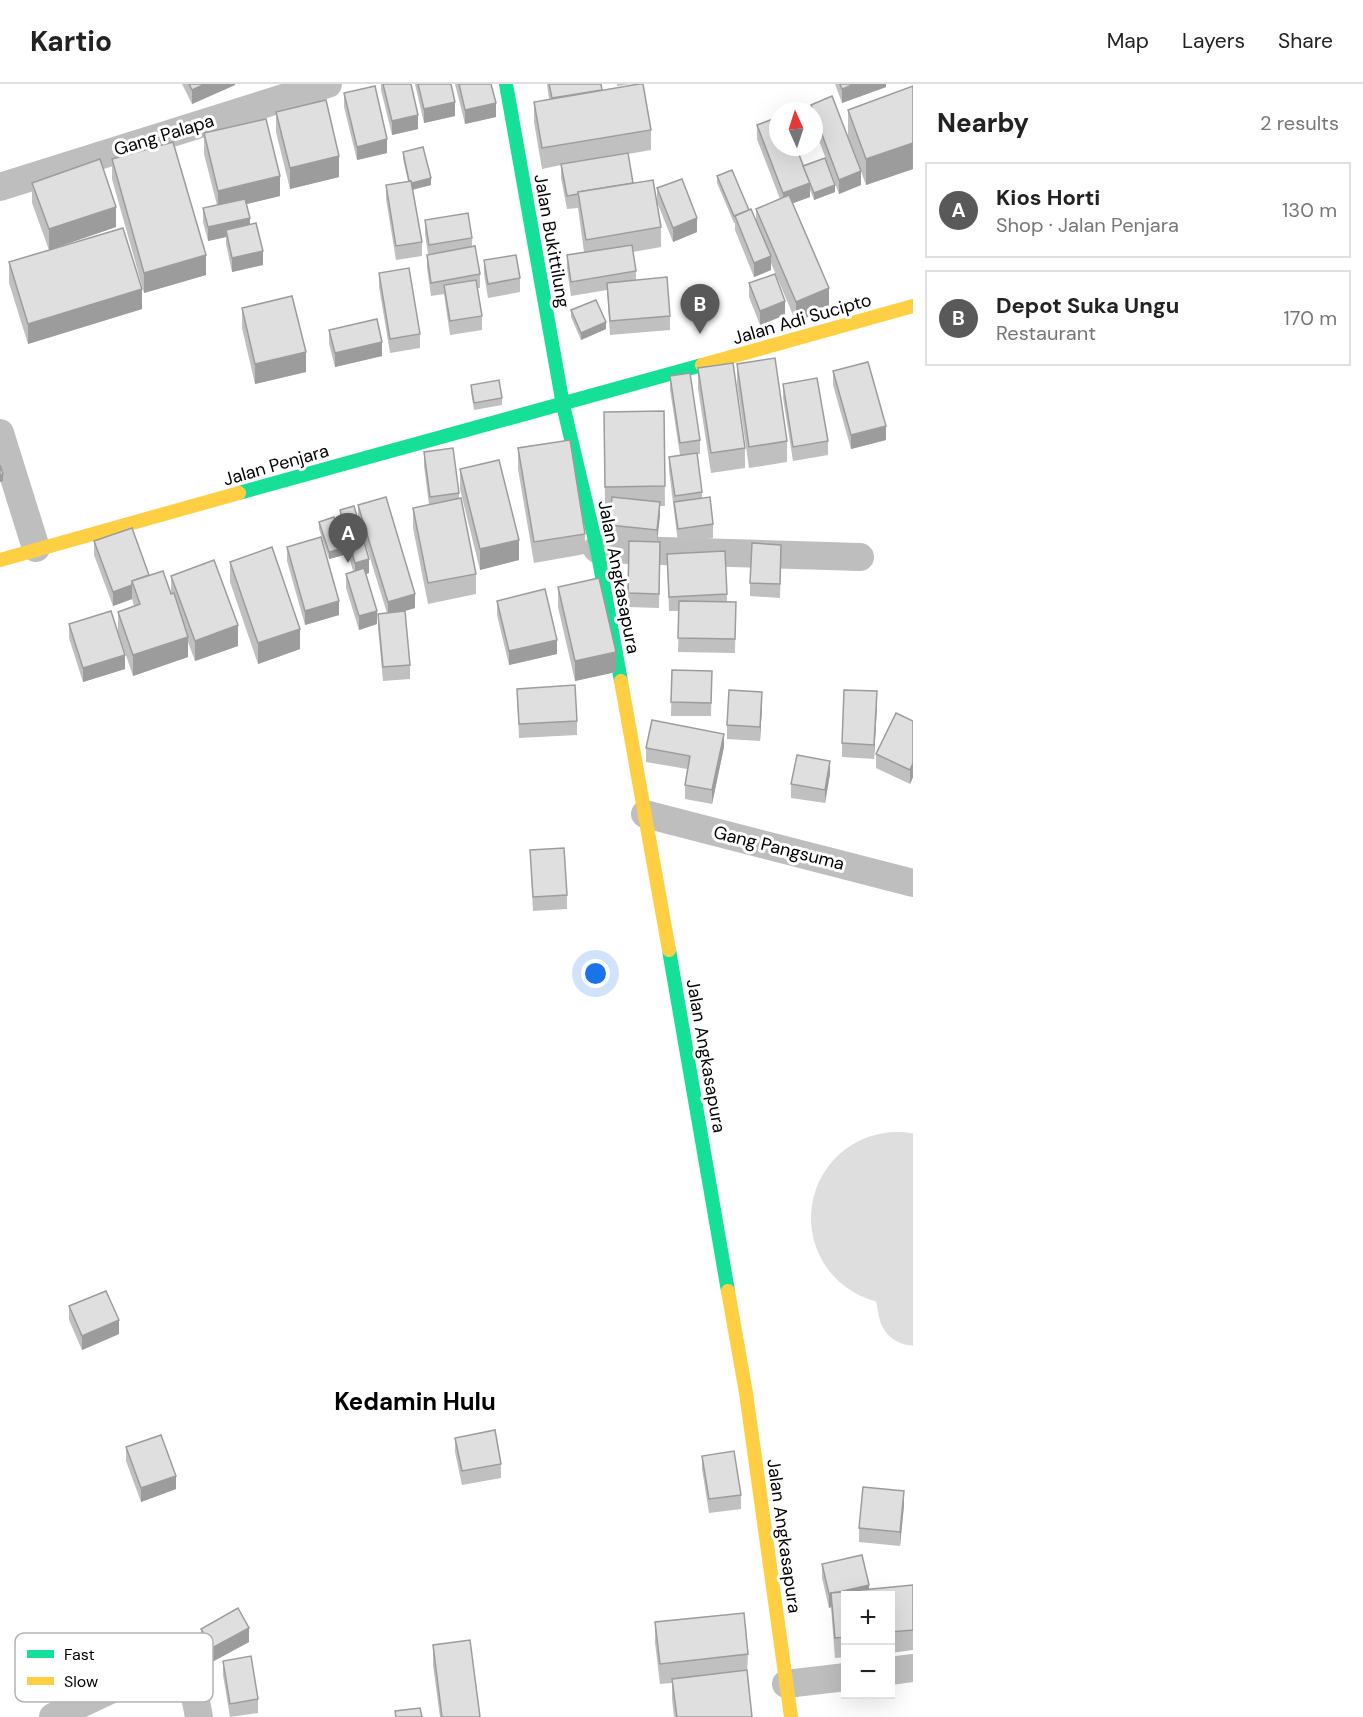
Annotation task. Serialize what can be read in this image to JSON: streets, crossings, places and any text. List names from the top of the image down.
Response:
{
  "streets": {
    "street": [
      "Gang Palapa",
      "Jalan Bukittilung",
      "Jalan Adi Sucipto",
      "Jalan Penjara",
      "Jalan Angkasapura",
      "Gang Pangsuma"
    ]
  },
  "crossings": [
    ["Jalan Bukittilung", "Jalan Adi Sucipto"],
    ["Jalan Bukittilung", "Jalan Penjara"],
    ["Jalan Bukittilung", "Jalan Angkasapura"],
    ["Jalan Adi Sucipto", "Jalan Penjara"],
    ["Jalan Adi Sucipto", "Jalan Angkasapura"],
    ["Jalan Penjara", "Jalan Angkasapura"],
    ["Jalan Angkasapura", "Gang Pangsuma"]
  ],
  "districts": ["Kedamin Hulu"],
  "legend": ["Fast", "Slow"],
  "north": "top",
  "page": {
    "header": "Kartio",
    "nav": ["Map", "Layers", "Share"],
    "heading": ["Nearby", "2 results"],
    "list": [
      {
        "mark": "A",
        "name": "Kios Horti",
        "note": "Shop · Jalan Penjara",
        "value": "130 m"
      },
      {
        "mark": "B",
        "name": "Depot Suka Ungu",
        "note": "Restaurant",
        "value": "170 m"
      }
    ],
    "pins": ["B", "A"],
    "map_buttons": ["+", "−"]
  }
}
